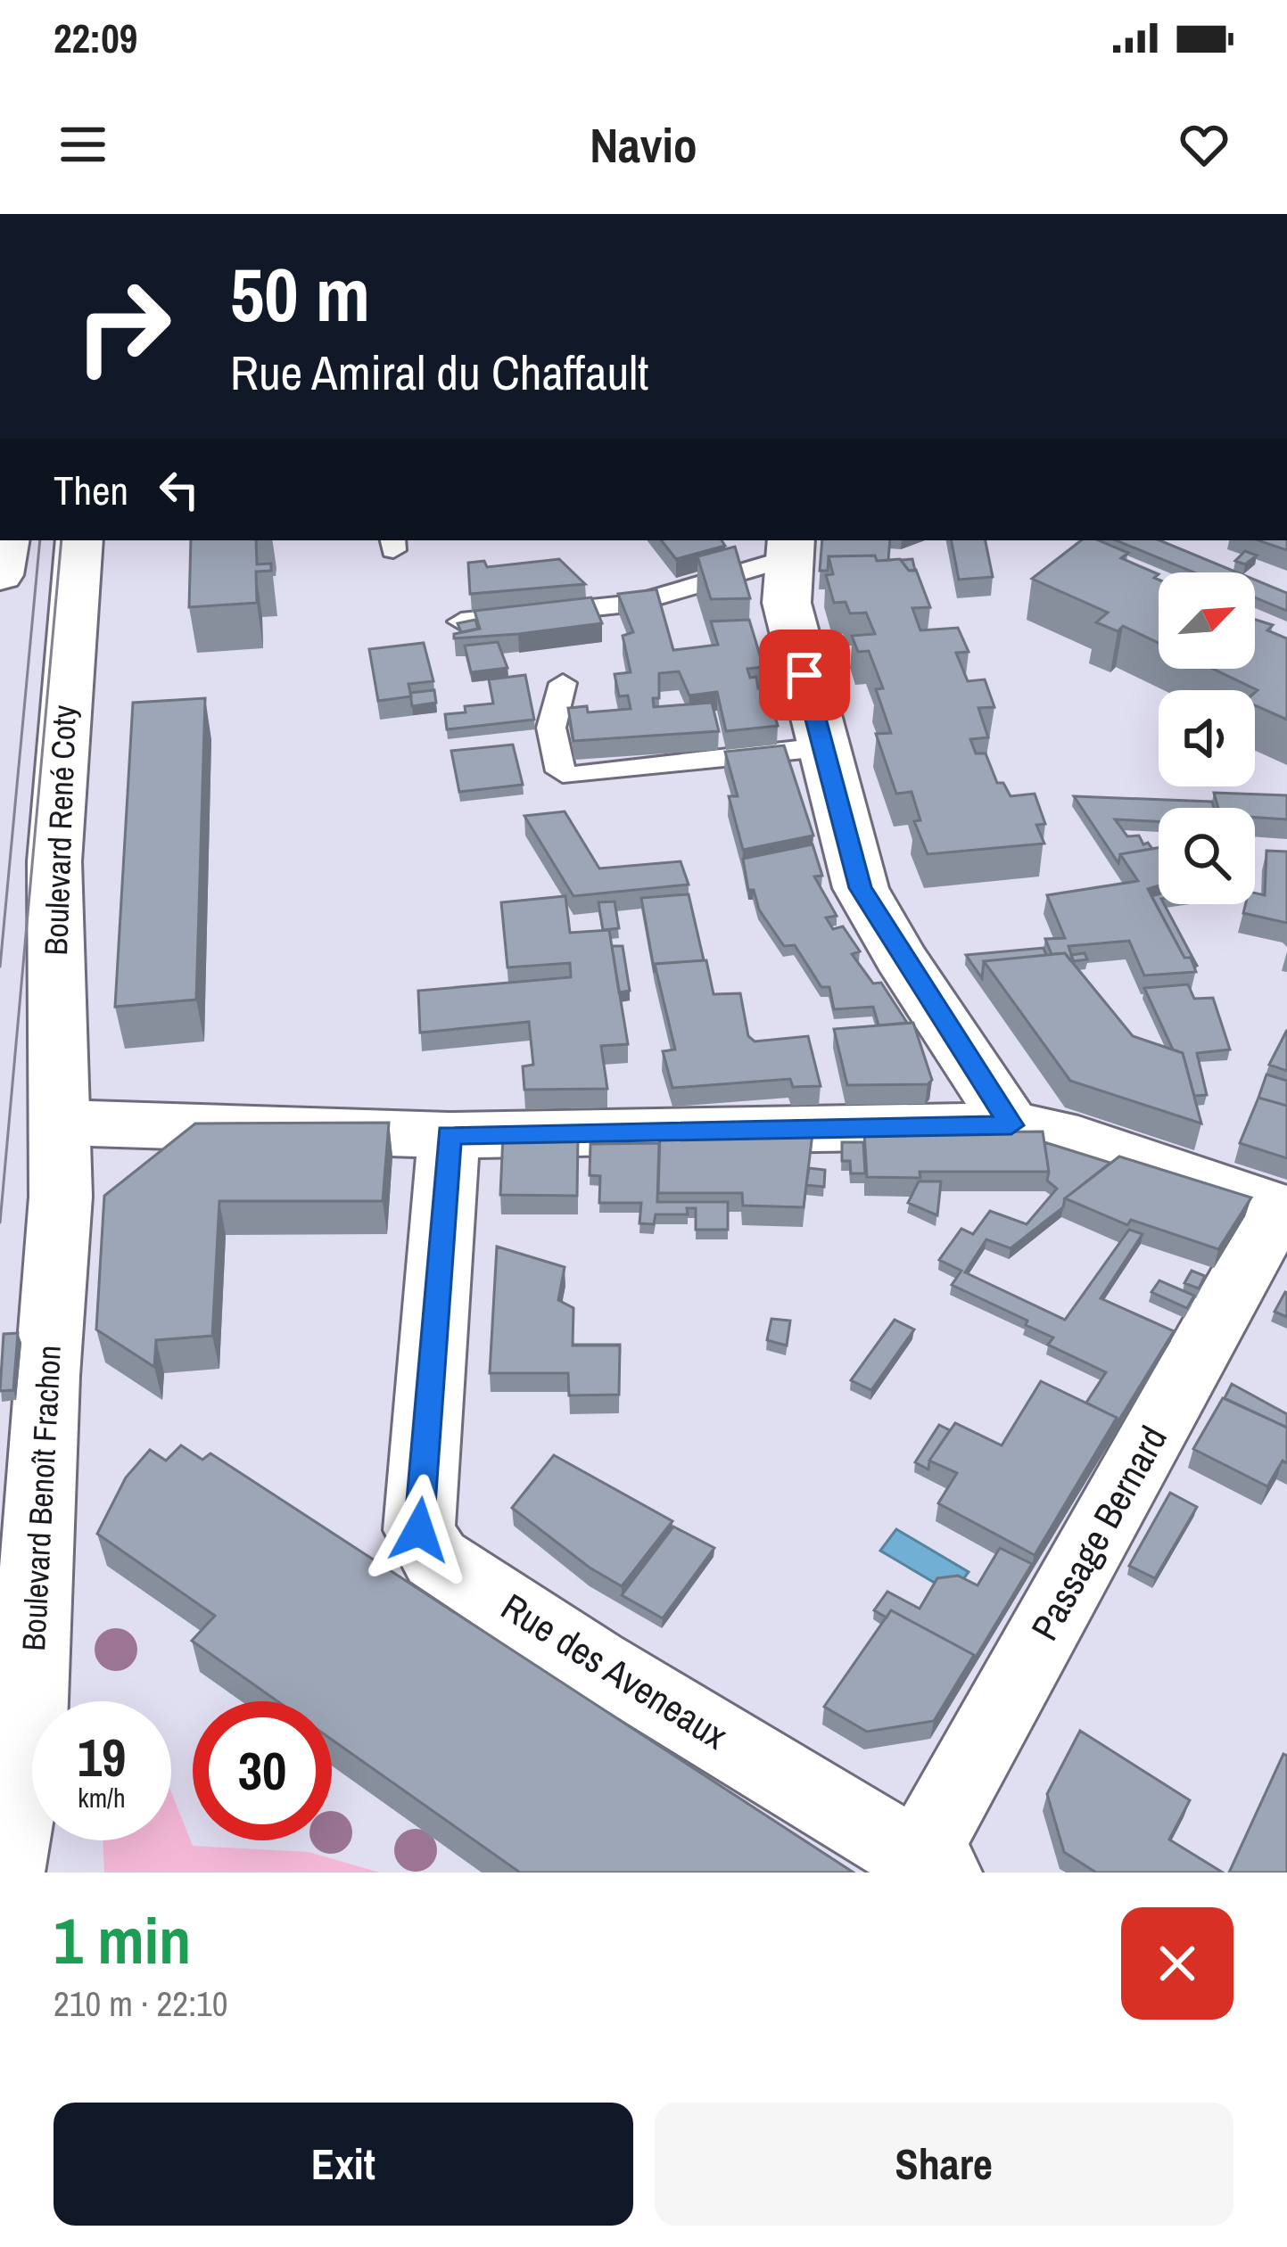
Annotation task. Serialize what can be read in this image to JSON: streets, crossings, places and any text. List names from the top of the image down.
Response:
{
  "streets": {
    "street": [
      "Boulevard René Coty",
      "Boulevard Benoît Frachon",
      "Passage Bernard",
      "Rue des Aveneaux"
    ]
  },
  "crossings": [
    ["Boulevard René Coty", "Boulevard Benoît Frachon"],
    ["Passage Bernard", "Rue des Aveneaux"]
  ],
  "north": "top right",
  "page": {
    "status": "22:09",
    "header": "Navio",
    "turn": ["50 m", "Rue Amiral du Chaffault"],
    "then": "Then",
    "speed": "19 km/h",
    "limit": "30",
    "heading": ["1 min", "210 m · 22:10"],
    "buttons": ["Exit", "Share"]
  }
}
